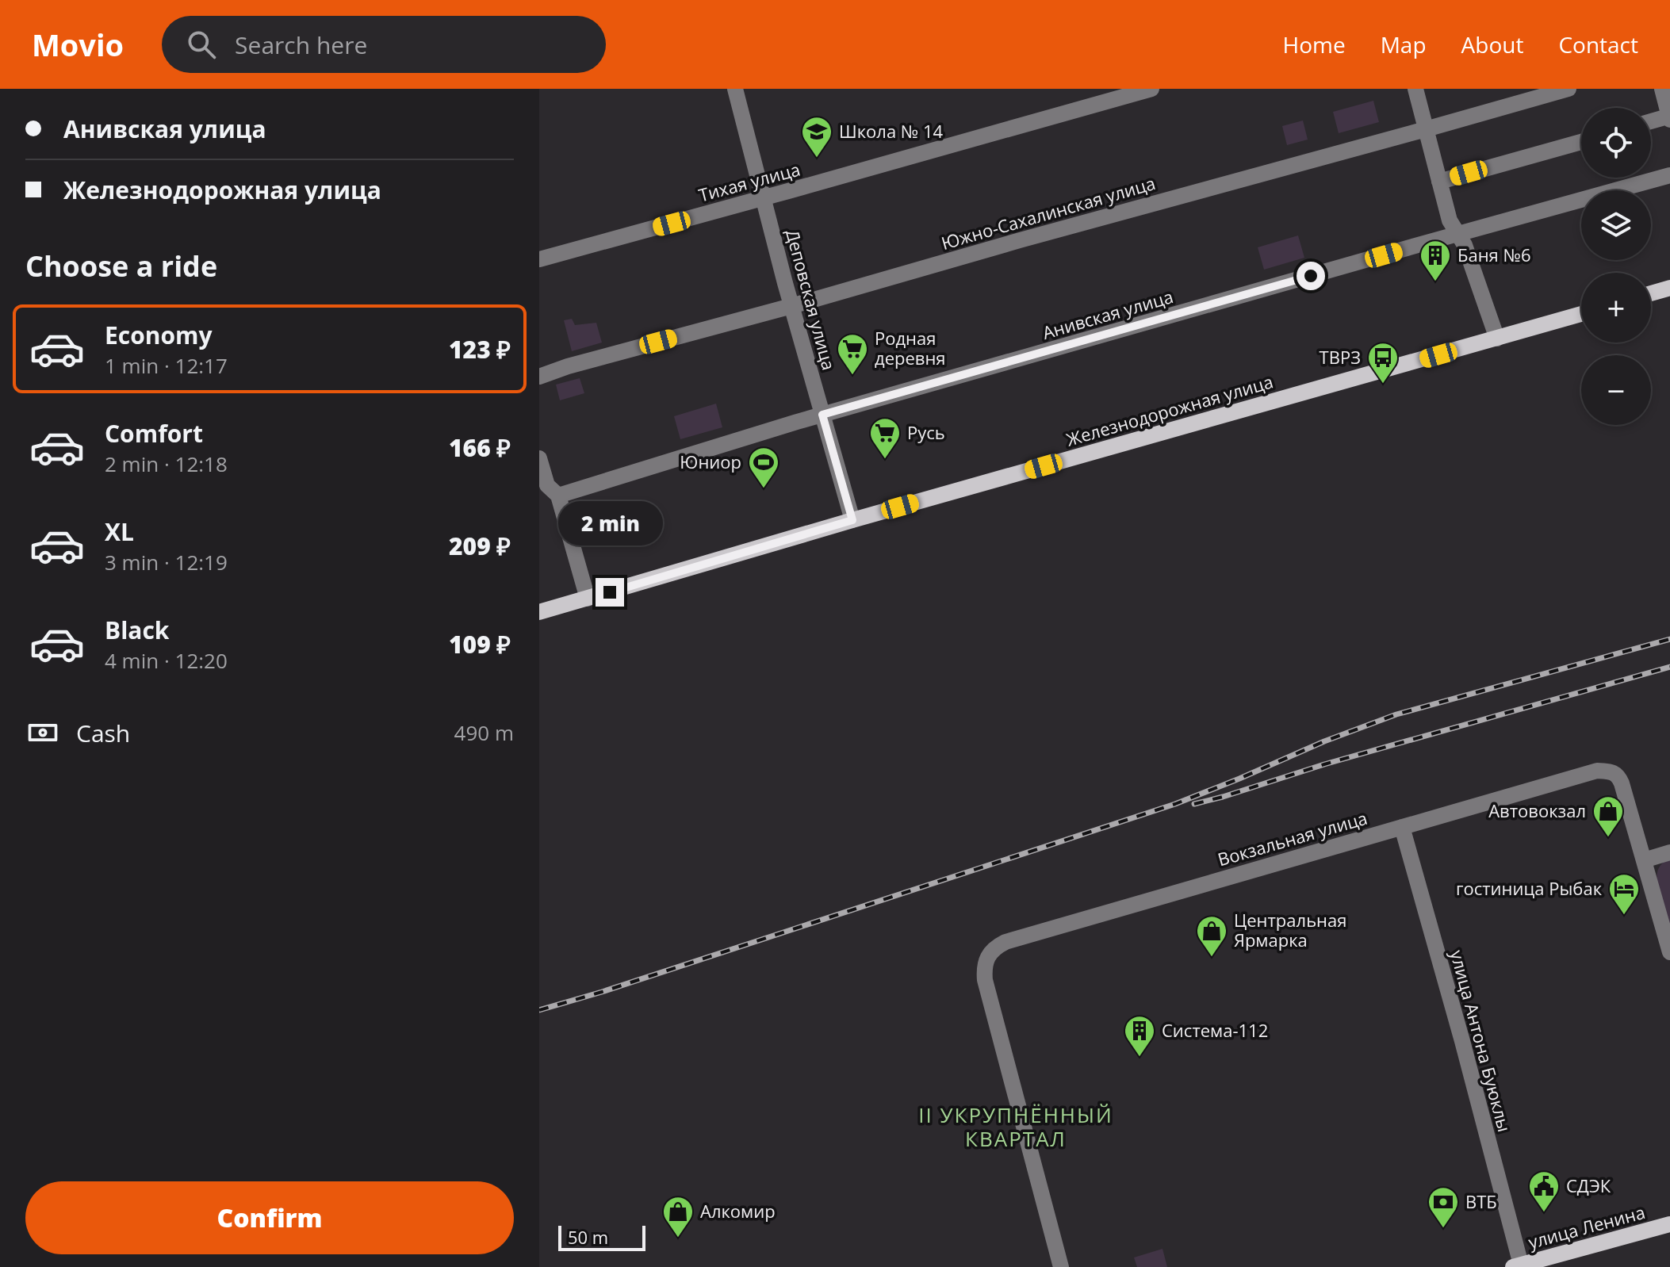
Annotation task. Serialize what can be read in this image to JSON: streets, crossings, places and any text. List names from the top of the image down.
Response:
{
  "streets": {
    "main road": ["Железнодорожная улица", "улица Ленина"],
    "street": [
      "Тихая улица",
      "Южно-Сахалинская улица",
      "Деповская улица",
      "Анивская улица",
      "Вокзальная улица",
      "улица Антона Буюклы"
    ]
  },
  "crossings": [
    ["Тихая улица", "Деповская улица"],
    ["Южно-Сахалинская улица", "Деповская улица"],
    ["Деповская улица", "Анивская улица"],
    ["Деповская улица", "Железнодорожная улица"],
    ["Вокзальная улица", "улица Антона Буюклы"],
    ["улица Антона Буюклы", "улица Ленина"]
  ],
  "districts": ["II УКРУПНЁННЫЙ КВАРТАЛ"],
  "places": {
    "school or university": ["Школа № 14"],
    "building": ["Баня №6", "Система-112"],
    "supermarket": ["Родная деревня", "Русь"],
    "bus stop": ["ТВРЗ"],
    "sports": ["Юниор"],
    "shop": ["Автовокзал", "Центральная Ярмарка", "Алкомир"],
    "hotel": ["гостиница Рыбак"],
    "public building": ["СДЭК"],
    "bank": ["ВТБ"]
  },
  "scale_bar": "50 m",
  "page": {
    "header": "Movio",
    "search": "Search here",
    "nav": [
      "Home",
      "Map",
      "About",
      "Contact"
    ],
    "banner": ["Анивская улица", "Железнодорожная улица"],
    "map_buttons": ["+", "−"],
    "heading": "Choose a ride",
    "list": [
      {
        "name": "Economy",
        "note": "1 min · 12:17",
        "value": "123 ₽"
      },
      {
        "name": "Comfort",
        "note": "2 min · 12:18",
        "value": "166 ₽"
      },
      {
        "name": "XL",
        "note": "3 min · 12:19",
        "value": "209 ₽"
      },
      {
        "name": "Black",
        "note": "4 min · 12:20",
        "value": "109 ₽"
      }
    ],
    "bubble": "2 min",
    "pay": ["Cash", "490 m"],
    "buttons": "Confirm",
    "scale": "50 m"
  }
}
